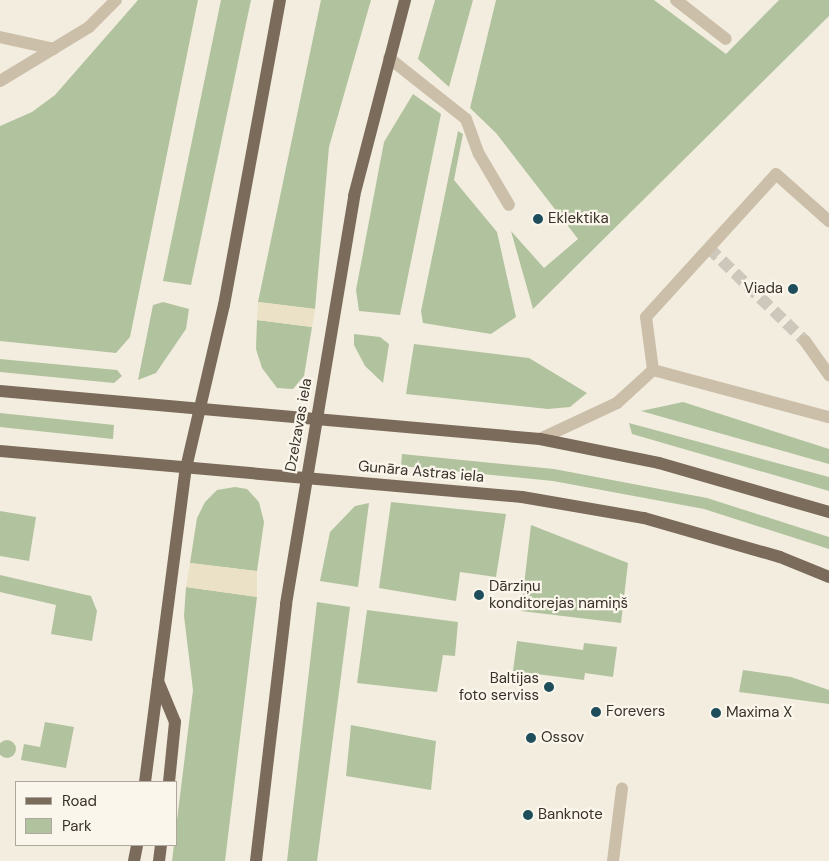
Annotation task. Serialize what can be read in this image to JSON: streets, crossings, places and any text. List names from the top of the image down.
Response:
{
  "streets": {
    "main road": ["Dzelzavas iela", "Gunāra Astras iela"]
  },
  "crossings": [
    ["Dzelzavas iela", "Gunāra Astras iela"]
  ],
  "places": [
    "Eklektika",
    "Viada",
    "Dārziņu konditorejas namiņš",
    "Baltijas foto serviss",
    "Forevers",
    "Maxima X",
    "Ossov",
    "Banknote"
  ],
  "legend": ["Road", "Park"]
}
